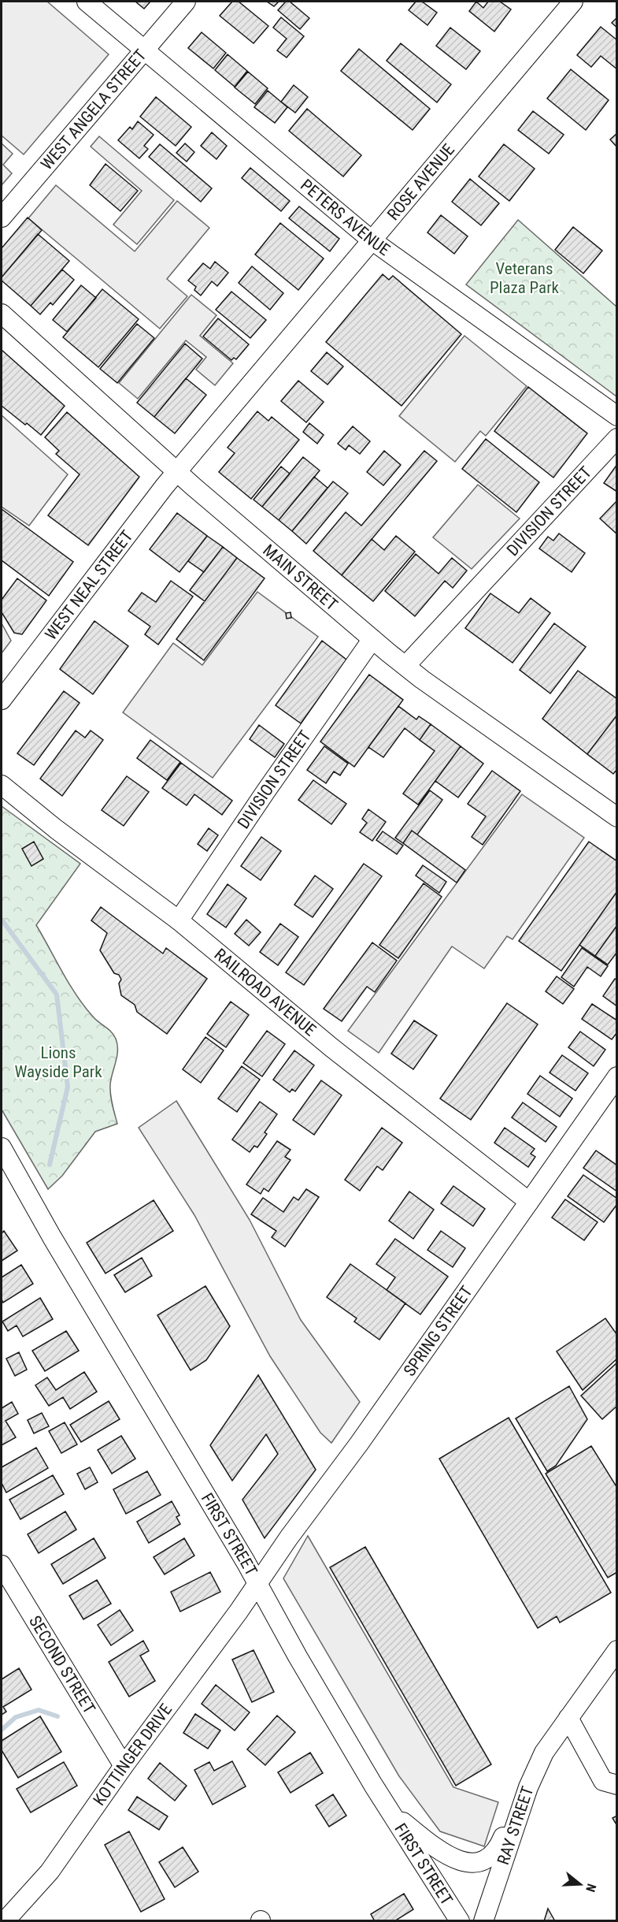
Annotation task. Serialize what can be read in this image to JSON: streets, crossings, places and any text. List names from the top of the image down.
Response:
{
  "streets": {
    "street": [
      "WEST ANGELA STREET",
      "ROSE AVENUE",
      "PETERS AVENUE",
      "DIVISION STREET",
      "MAIN STREET",
      "WEST NEAL STREET",
      "RAILROAD AVENUE",
      "SPRING STREET",
      "FIRST STREET",
      "SECOND STREET",
      "KOTTINGER DRIVE",
      "RAY STREET"
    ]
  },
  "crossings": [
    ["WEST ANGELA STREET", "PETERS AVENUE"],
    ["ROSE AVENUE", "PETERS AVENUE"],
    ["ROSE AVENUE", "MAIN STREET"],
    ["ROSE AVENUE", "WEST NEAL STREET"],
    ["DIVISION STREET", "MAIN STREET"],
    ["DIVISION STREET", "RAILROAD AVENUE"],
    ["MAIN STREET", "WEST NEAL STREET"],
    ["RAILROAD AVENUE", "SPRING STREET"],
    ["SPRING STREET", "FIRST STREET"],
    ["SPRING STREET", "KOTTINGER DRIVE"],
    ["FIRST STREET", "KOTTINGER DRIVE"],
    ["SECOND STREET", "KOTTINGER DRIVE"]
  ],
  "parks": ["Veterans Plaza Park", "Lions Wayside Park"],
  "north": "right"
}
